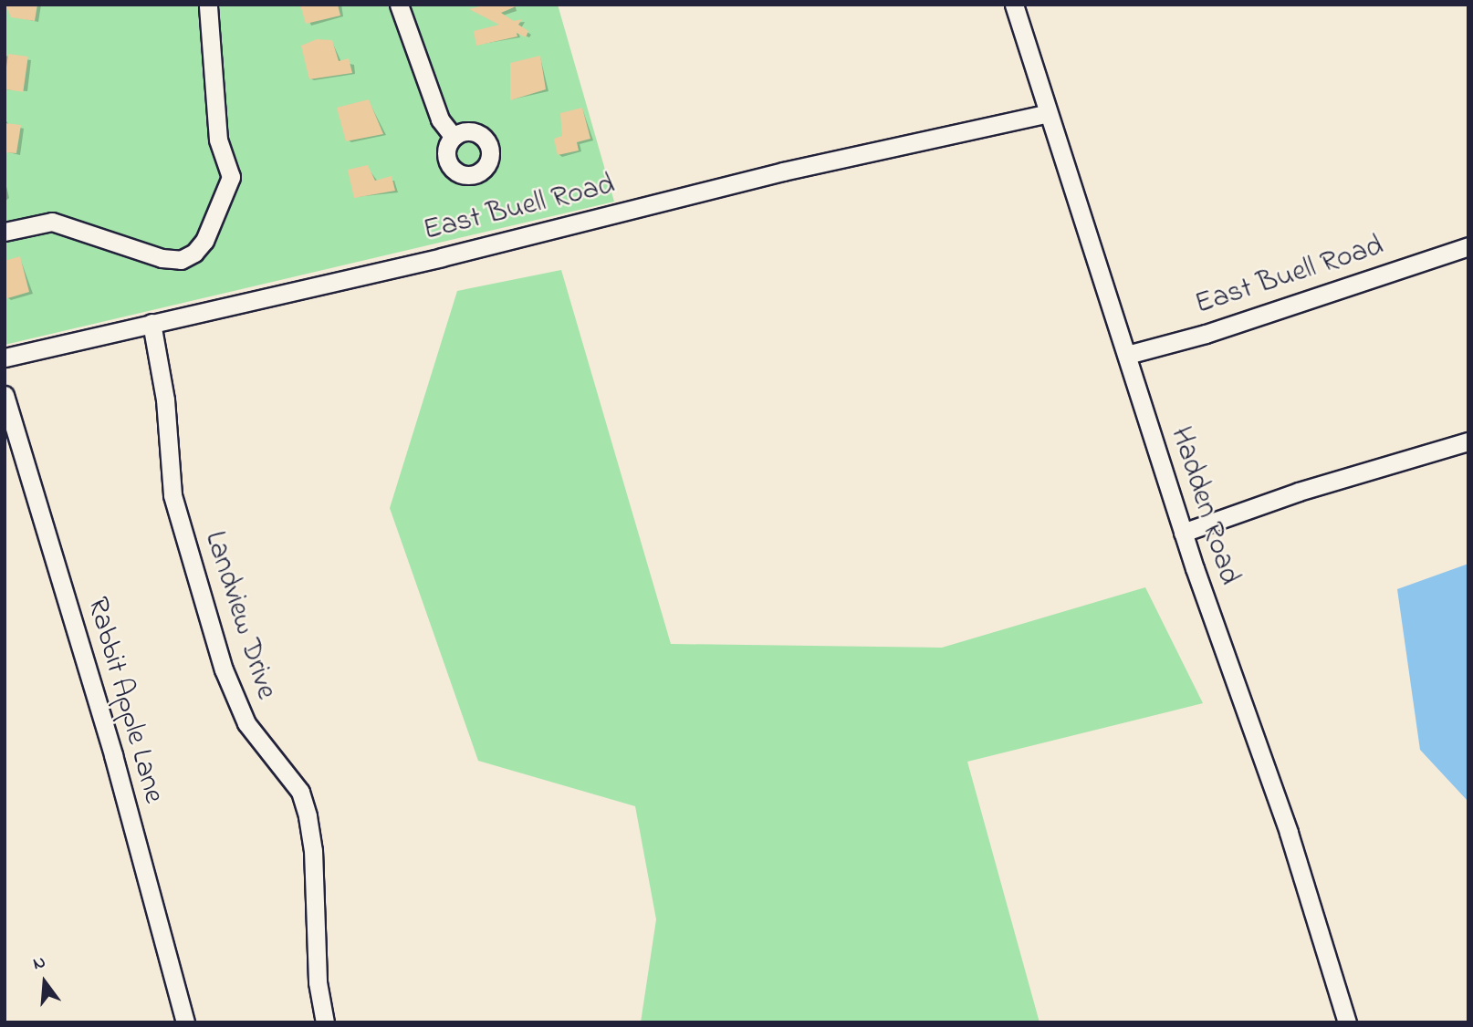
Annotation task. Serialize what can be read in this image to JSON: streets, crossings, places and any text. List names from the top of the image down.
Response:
{
  "streets": {
    "street": [
      "East Buell Road",
      "Hadden Road",
      "Landview Drive",
      "Rabbit Apple Lane"
    ]
  },
  "crossings": [
    ["East Buell Road", "Hadden Road"],
    ["East Buell Road", "Landview Drive"]
  ],
  "north": "top"
}
